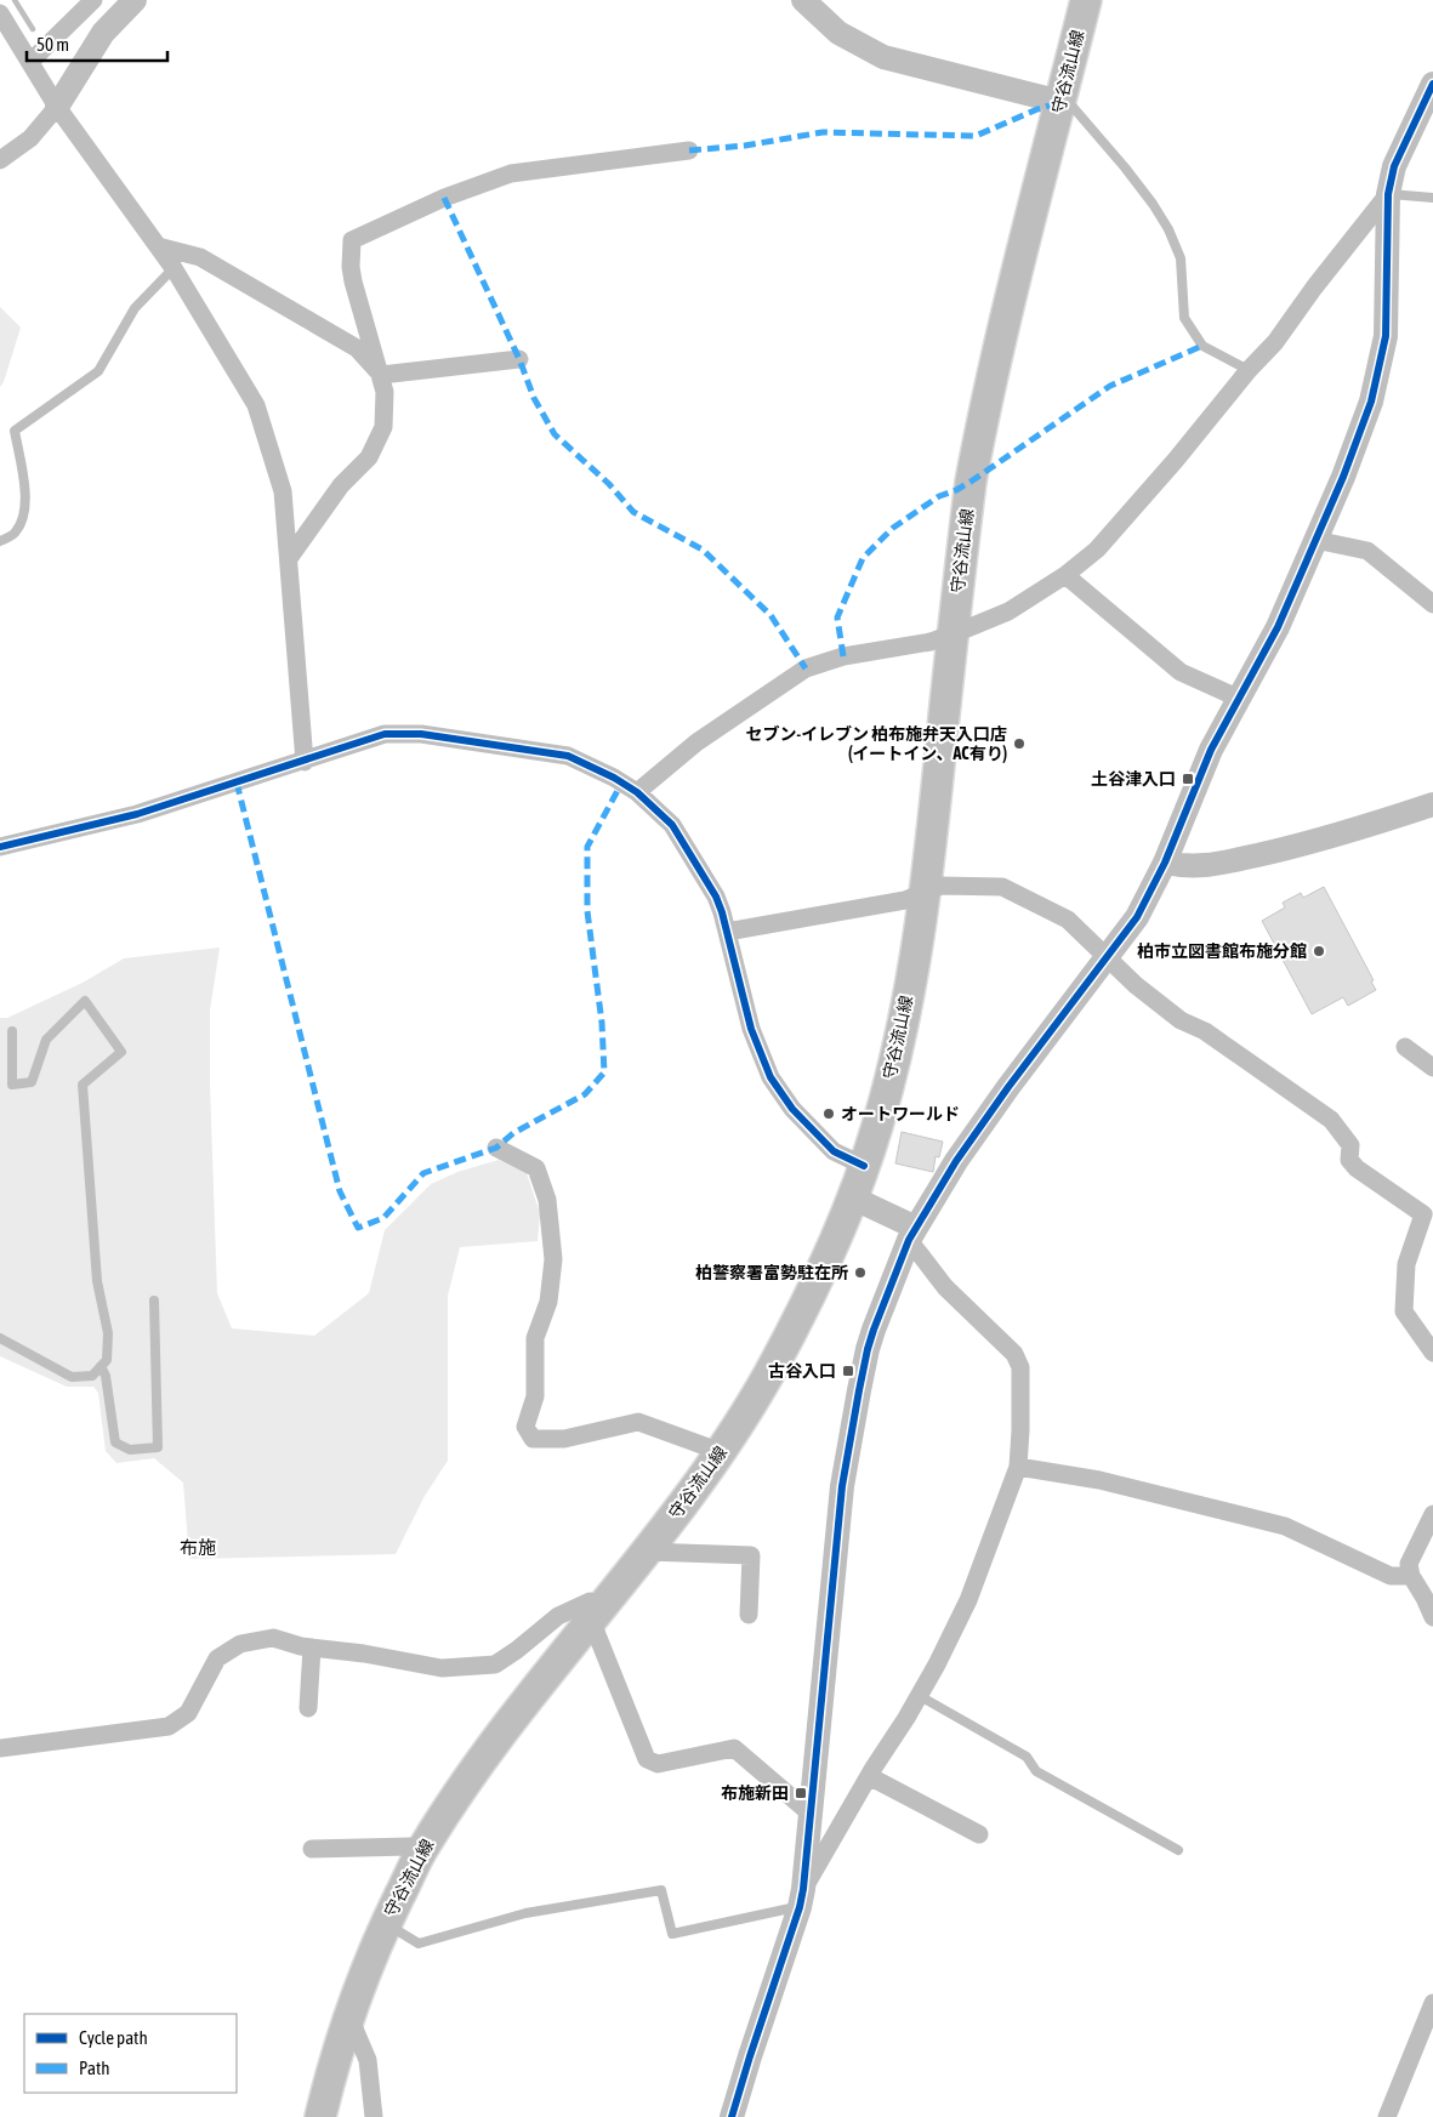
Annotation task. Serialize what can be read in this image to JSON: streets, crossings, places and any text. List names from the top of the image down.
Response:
{
  "streets": {
    "main road": ["守谷流山線"]
  },
  "districts": ["布施"],
  "places": {
    "other": [
      "セブン-イレブン 柏布施弁天入口店 (イートイン、AC有り)",
      "柏市立図書館布施分館",
      "オートワールド",
      "柏警察署富勢駐在所"
    ],
    "transit": ["土谷津入口", "古谷入口", "布施新田"]
  },
  "legend": ["Cycle path", "Path"],
  "scale_bar": "50 m"
}
